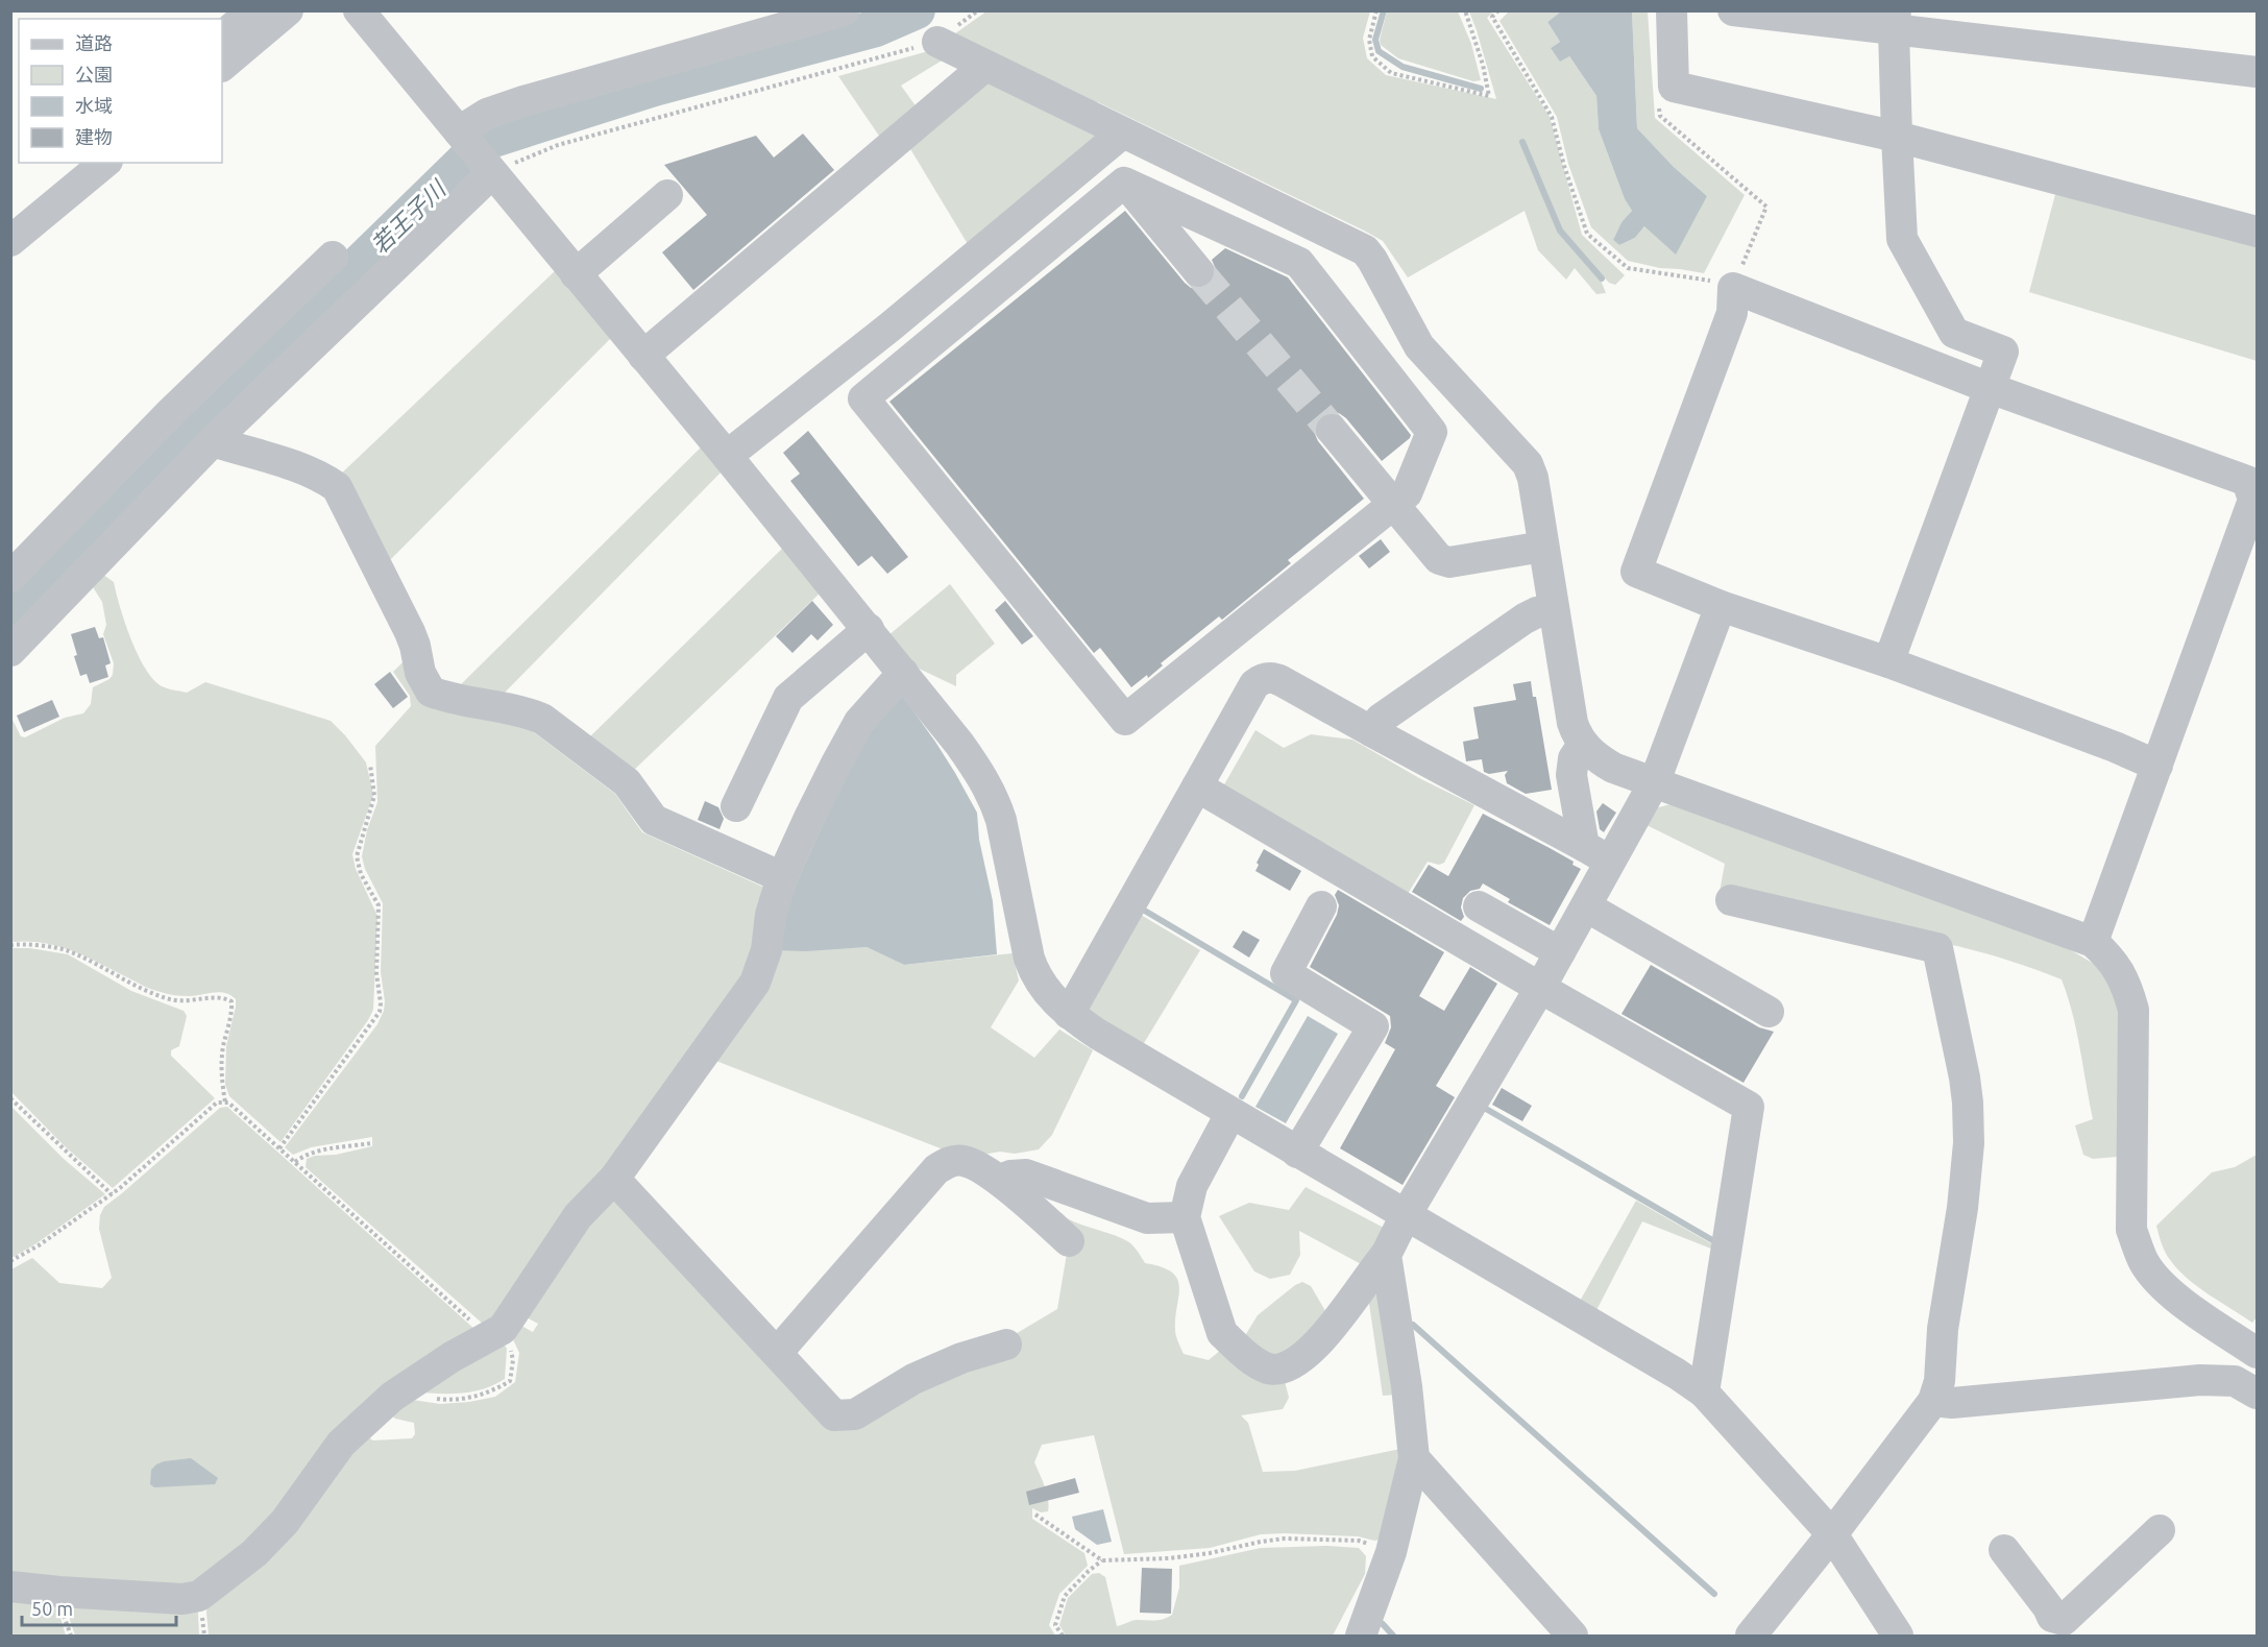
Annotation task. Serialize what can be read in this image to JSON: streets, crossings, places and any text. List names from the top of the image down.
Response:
{
  "water": ["若王子川"],
  "legend": [
    "道路",
    "公園",
    "水域",
    "建物"
  ],
  "scale_bar": "50 m"
}
